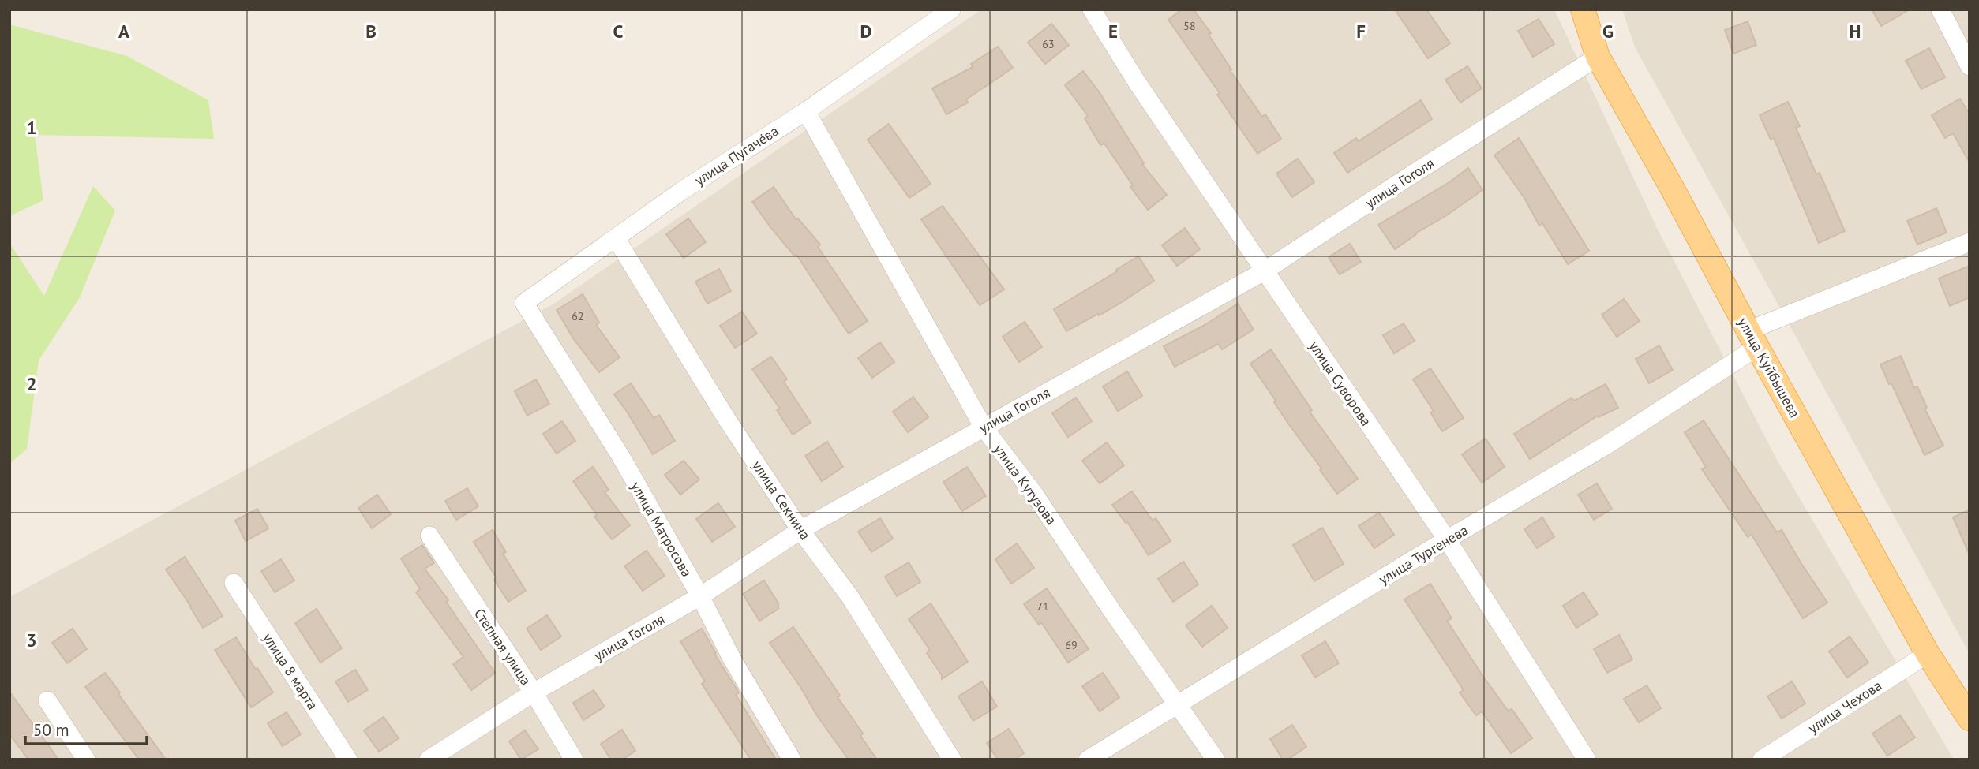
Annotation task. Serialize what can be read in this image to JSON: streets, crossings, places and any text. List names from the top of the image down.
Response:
{
  "streets": {
    "main road": ["улица Куйбышева"],
    "street": [
      "улица Пугачёва",
      "улица Гоголя",
      "улица Суворова",
      "улица Кутузова",
      "улица Секнина",
      "улица Матросова",
      "улица Тургенева",
      "Степная улица",
      "улица 8 марта",
      "улица Чехова"
    ]
  },
  "crossings": [
    ["улица Пугачёва", "улица Кутузова"],
    ["улица Пугачёва", "улица Секнина"],
    ["улица Пугачёва", "улица Матросова"],
    ["улица Гоголя", "улица Куйбышева"],
    ["улица Гоголя", "улица Суворова"],
    ["улица Гоголя", "улица Кутузова"],
    ["улица Гоголя", "улица Секнина"],
    ["улица Гоголя", "улица Матросова"],
    ["улица Гоголя", "Степная улица"],
    ["улица Куйбышева", "улица Тургенева"],
    ["улица Куйбышева", "улица Чехова"],
    ["улица Суворова", "улица Тургенева"],
    ["улица Кутузова", "улица Тургенева"]
  ],
  "house_numbers": [
    "58",
    "63",
    "62",
    "71",
    "69"
  ],
  "scale_bar": "50 m",
  "grid": {
    "columns": [
      "A",
      "B",
      "C",
      "D",
      "E",
      "F",
      "G",
      "H"
    ],
    "rows": ["1", "2", "3"]
  }
}
